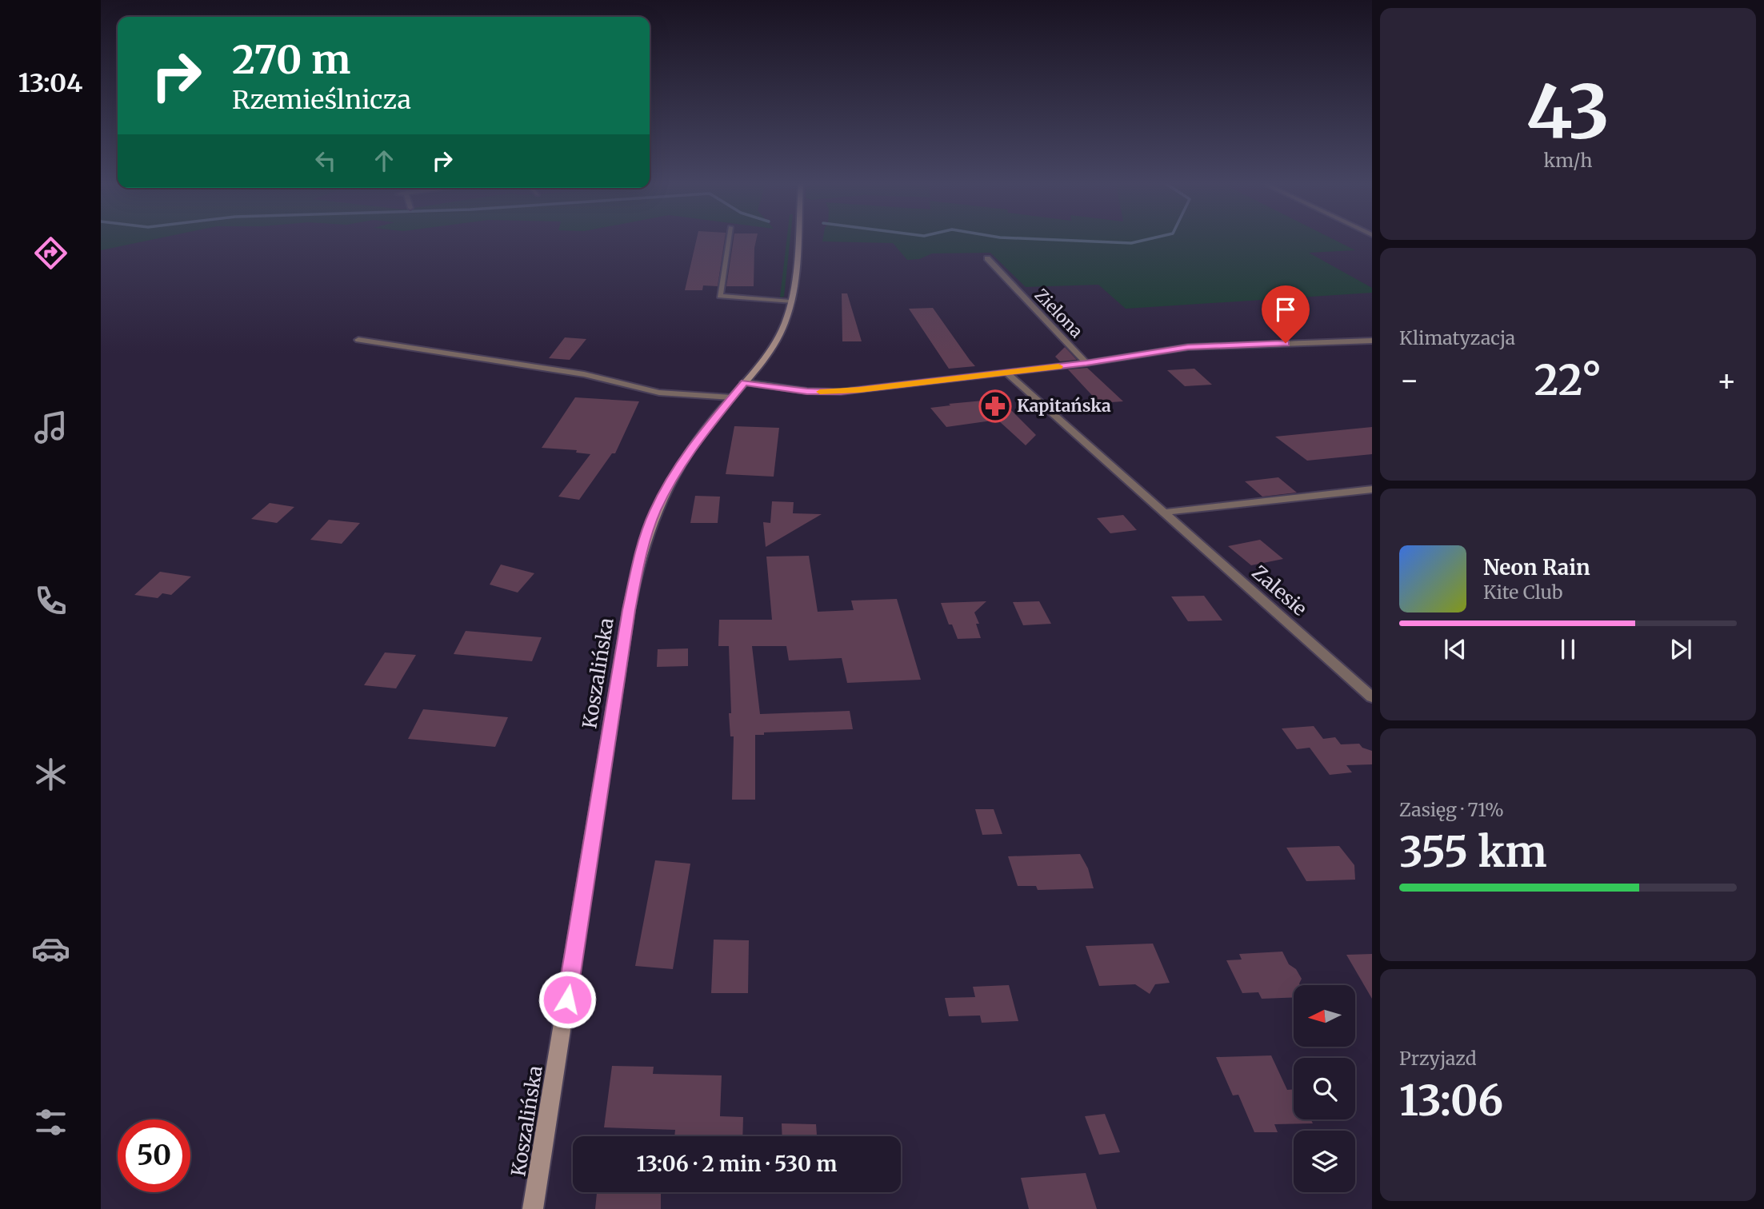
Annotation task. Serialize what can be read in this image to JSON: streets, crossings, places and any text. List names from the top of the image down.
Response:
{
  "streets": {
    "main road": ["Koszalińska"],
    "street": ["Zielona", "Zalesie"]
  },
  "places": {
    "pharmacy": ["Kapitańska"]
  },
  "north": "left",
  "page": {
    "tabs": "13:04",
    "tile": [
      ["43", "km/h"],
      "Klimatyzacja",
      ["Zasięg · 71%", "355 km"],
      ["Przyjazd", "13:06"]
    ],
    "turn": ["270 m", "Rzemieślnicza"],
    "heat": ["−", "22°", "+"],
    "song": ["Neon Rain", "Kite Club"],
    "limit": "50",
    "trip": "13:06 · 2 min · 530 m"
  }
}
